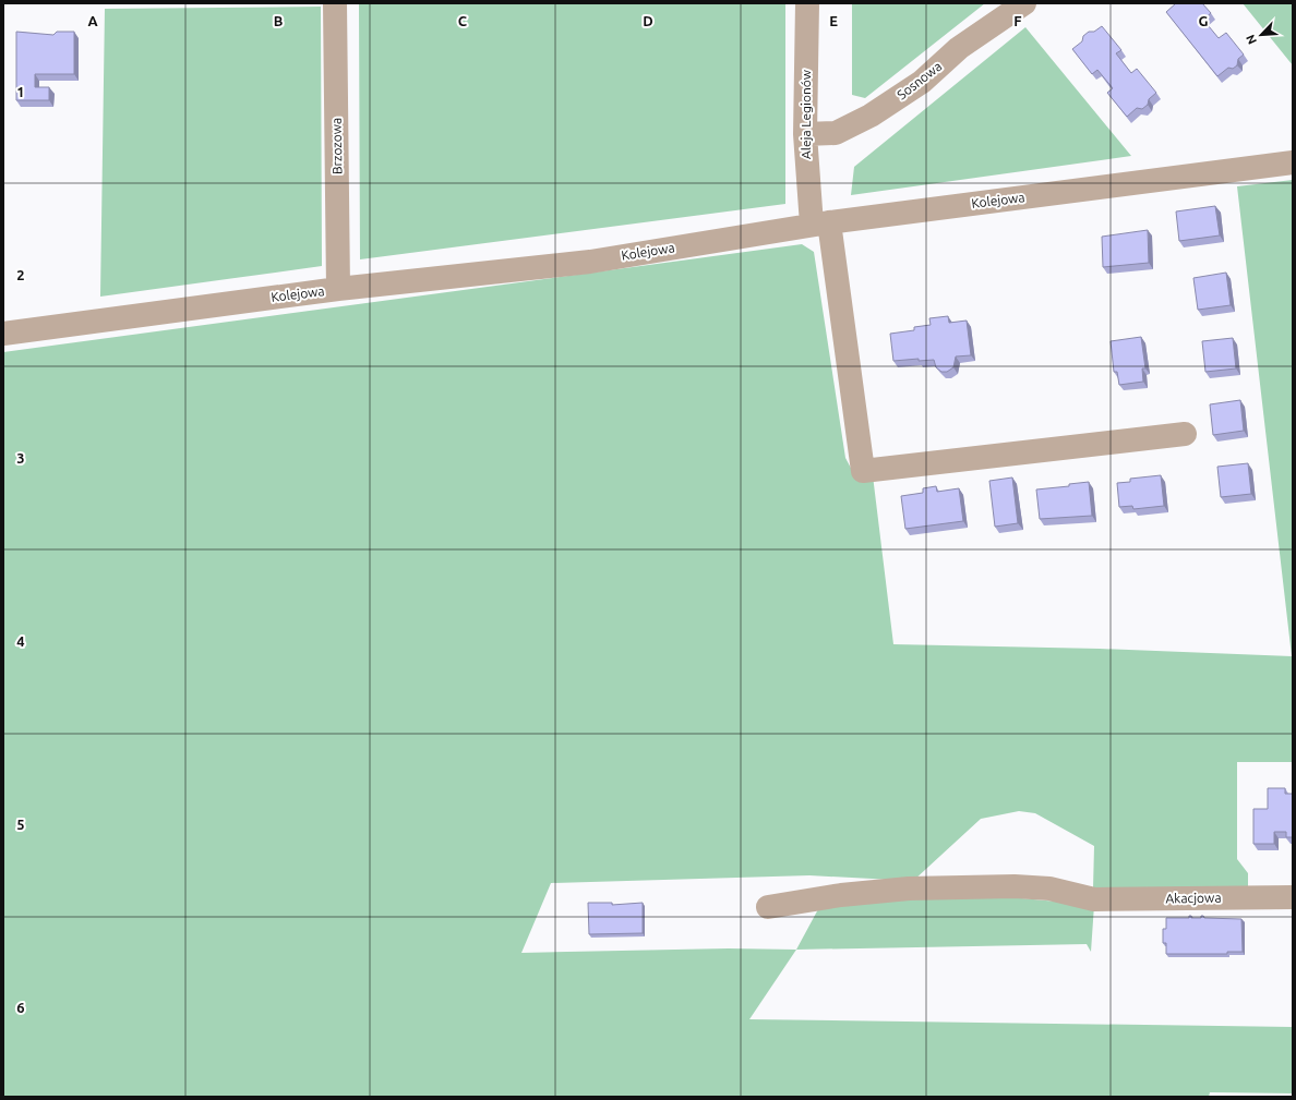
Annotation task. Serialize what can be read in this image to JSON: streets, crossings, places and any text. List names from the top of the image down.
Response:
{
  "streets": {
    "street": [
      "Sosnowa",
      "Aleja Legionów",
      "Brzozowa",
      "Kolejowa",
      "Akacjowa"
    ]
  },
  "crossings": [
    ["Sosnowa", "Aleja Legionów"],
    ["Aleja Legionów", "Kolejowa"],
    ["Brzozowa", "Kolejowa"]
  ],
  "north": "bottom left",
  "grid": {
    "columns": [
      "A",
      "B",
      "C",
      "D",
      "E",
      "F",
      "G"
    ],
    "rows": [
      "1",
      "2",
      "3",
      "4",
      "5",
      "6"
    ]
  }
}
